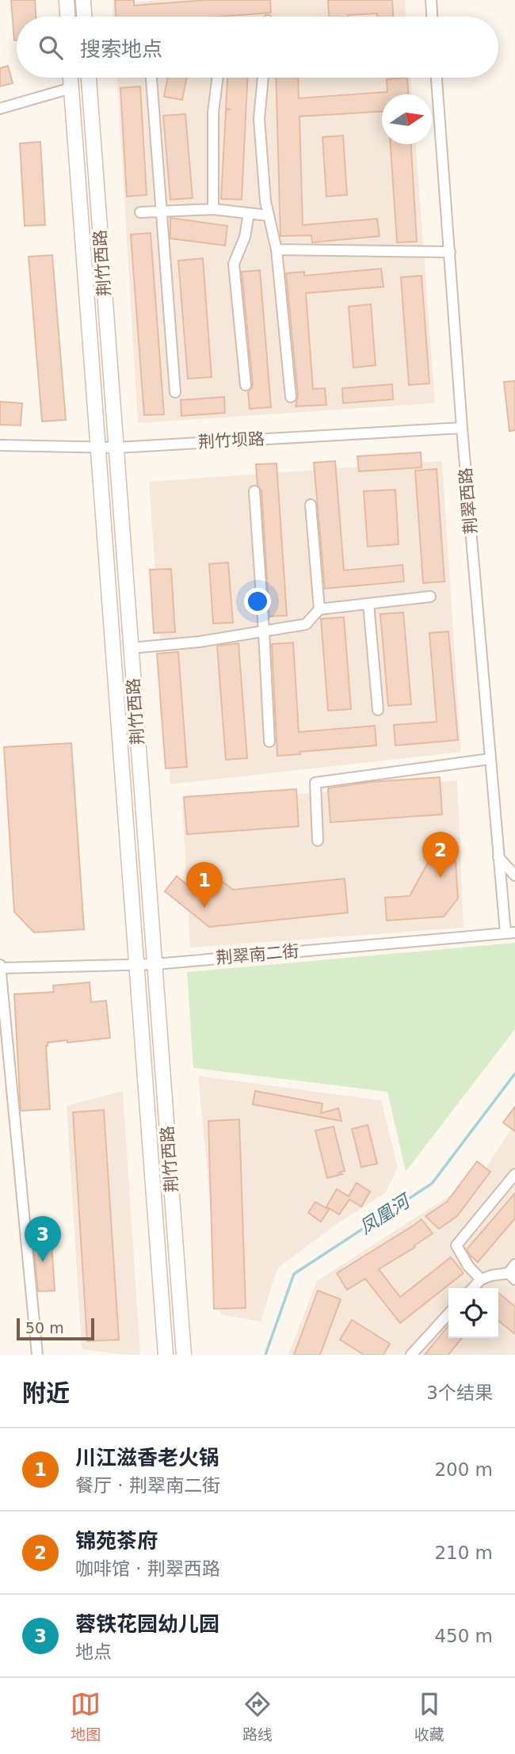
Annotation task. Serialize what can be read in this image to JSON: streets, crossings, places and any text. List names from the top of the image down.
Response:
{
  "streets": {
    "main road": ["荆竹西路"],
    "street": ["荆竹坝路", "荆翠西路", "荆翠南二街"]
  },
  "crossings": [
    ["荆竹西路", "荆竹坝路"],
    ["荆竹西路", "荆翠南二街"],
    ["荆竹坝路", "荆翠西路"],
    ["荆翠西路", "荆翠南二街"]
  ],
  "water": ["凤凰河"],
  "scale_bar": "50 m",
  "north": "right",
  "page": {
    "search": "搜索地点",
    "pins": ["2", "1", "3"],
    "scale": "50 m",
    "heading": ["附近", "3个结果"],
    "list": [
      {
        "mark": "1",
        "name": "川江滋香老火锅",
        "note": "餐厅 · 荆翠南二街",
        "value": "200 m"
      },
      {
        "mark": "2",
        "name": "锦苑茶府",
        "note": "咖啡馆 · 荆翠西路",
        "value": "210 m"
      },
      {
        "mark": "3",
        "name": "蓉铁花园幼儿园",
        "note": "地点",
        "value": "450 m"
      }
    ],
    "nav": ["地图", "路线", "收藏"]
  }
}
